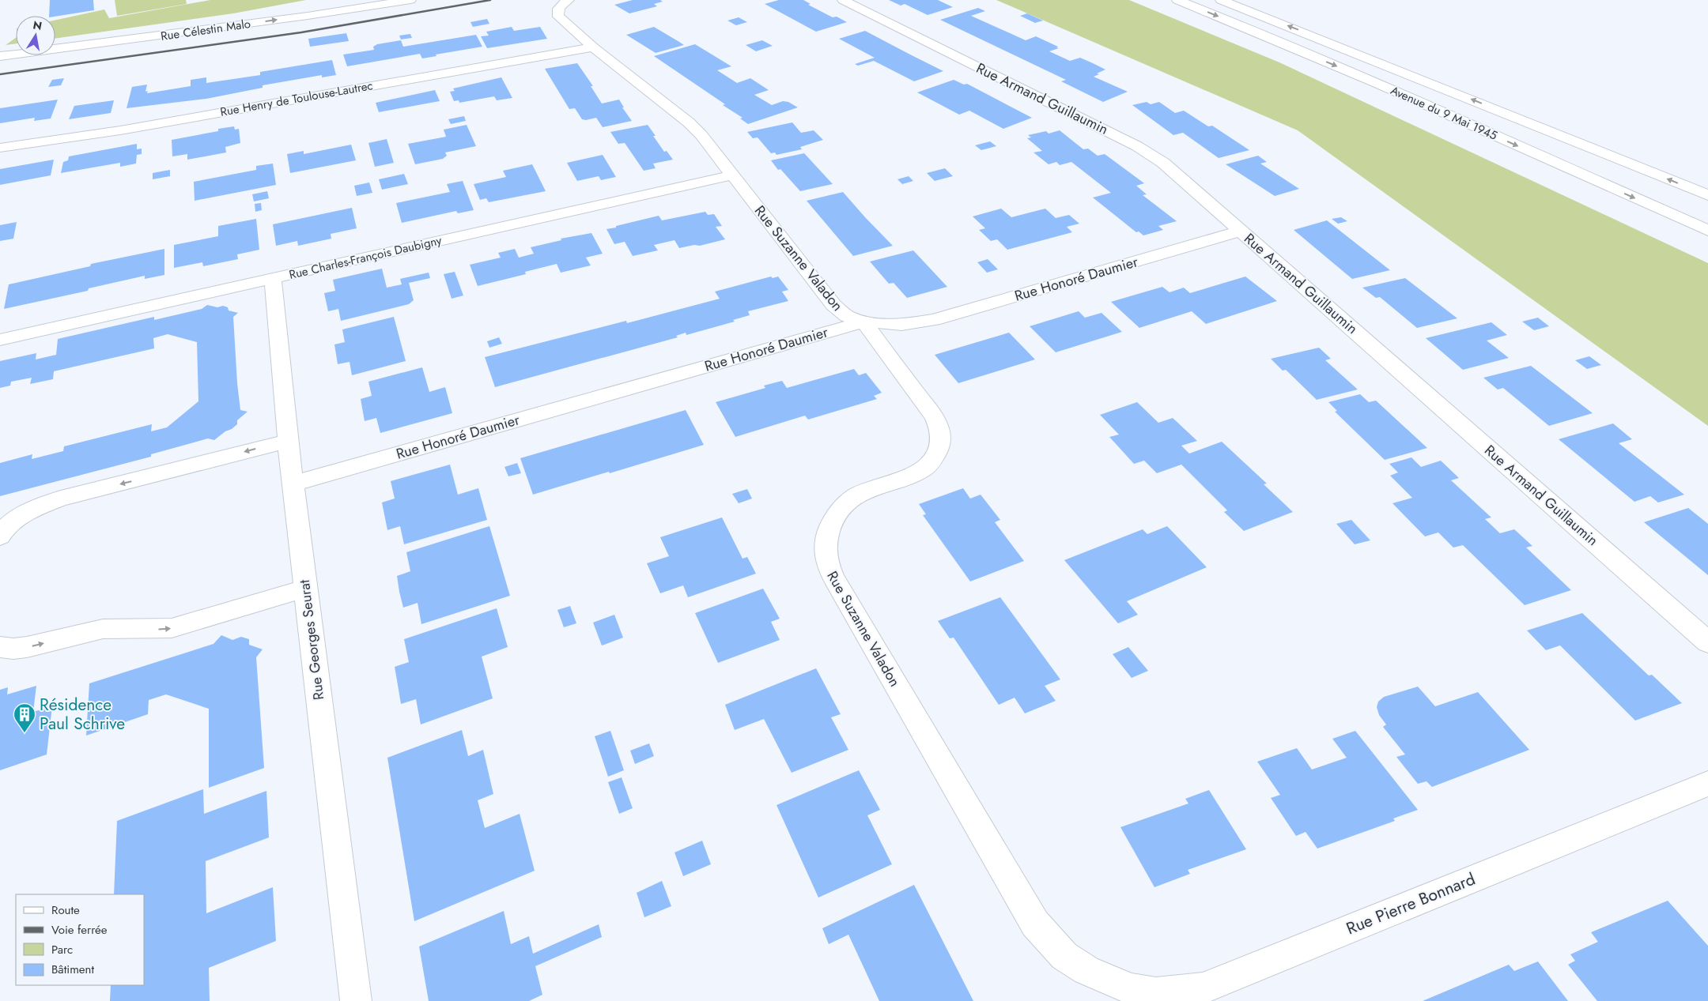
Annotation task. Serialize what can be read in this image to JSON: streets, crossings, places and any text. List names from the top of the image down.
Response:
{
  "streets": {
    "main road": [
      "Rue Célestin Malo",
      "Rue Henry de Toulouse-Lautrec",
      "Rue Armand Guillaumin",
      "Avenue du 9 Mai 1945",
      "Rue Charles-François Daubigny",
      "Rue Suzanne Valadon",
      "Rue Honoré Daumier",
      "Rue Georges Seurat",
      "Rue Pierre Bonnard"
    ]
  },
  "crossings": [
    ["Rue Henry de Toulouse-Lautrec", "Rue Suzanne Valadon"],
    ["Rue Armand Guillaumin", "Rue Honoré Daumier"],
    ["Rue Charles-François Daubigny", "Rue Suzanne Valadon"],
    ["Rue Charles-François Daubigny", "Rue Georges Seurat"],
    ["Rue Suzanne Valadon", "Rue Honoré Daumier"],
    ["Rue Suzanne Valadon", "Rue Pierre Bonnard"],
    ["Rue Honoré Daumier", "Rue Georges Seurat"]
  ],
  "places": {
    "building": ["Résidence Paul Schrive"]
  },
  "legend": [
    "Route",
    "Voie ferrée",
    "Parc",
    "Bâtiment"
  ],
  "north": "top"
}
